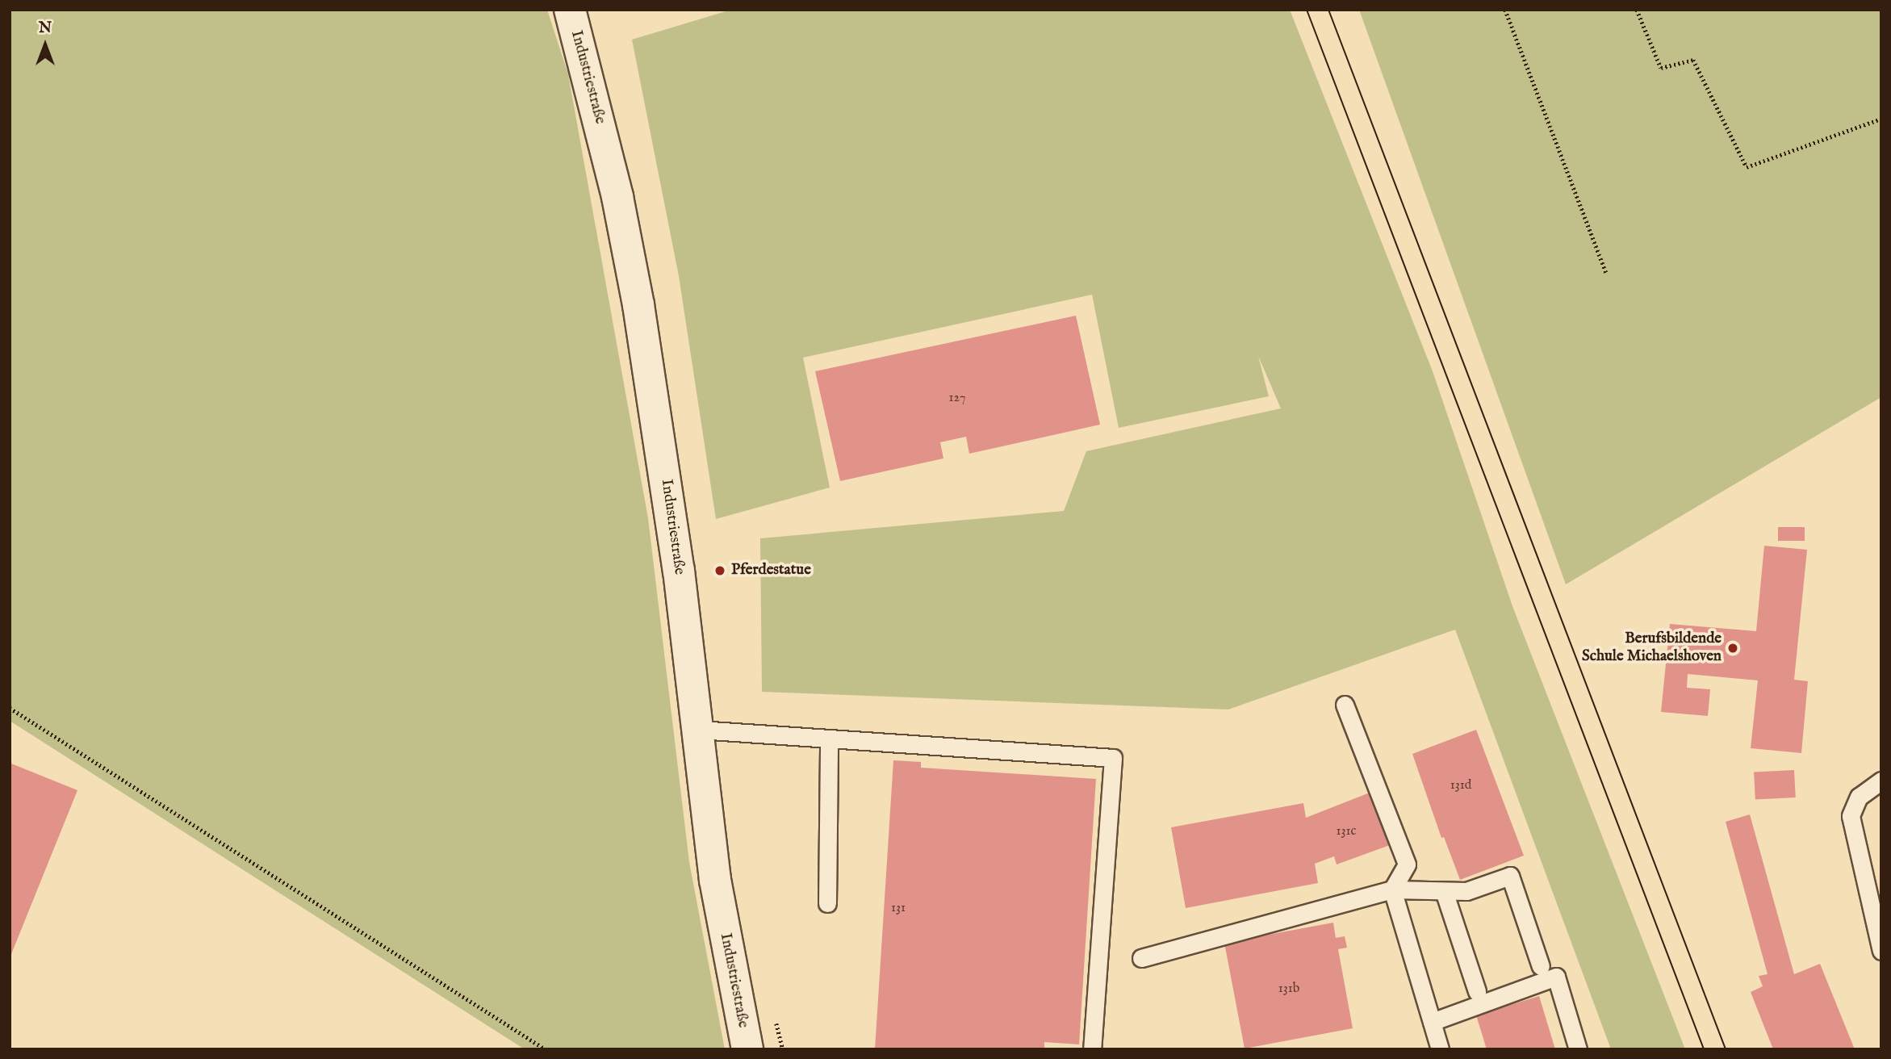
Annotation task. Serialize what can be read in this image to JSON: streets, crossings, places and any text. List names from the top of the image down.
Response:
{
  "streets": {
    "main road": ["Industriestraße"]
  },
  "places": ["Pferdestatue", "Berufsbildende Schule Michaelshoven"],
  "house_numbers": [
    "127",
    "131d",
    "131c",
    "131",
    "131b"
  ],
  "north": "top"
}
